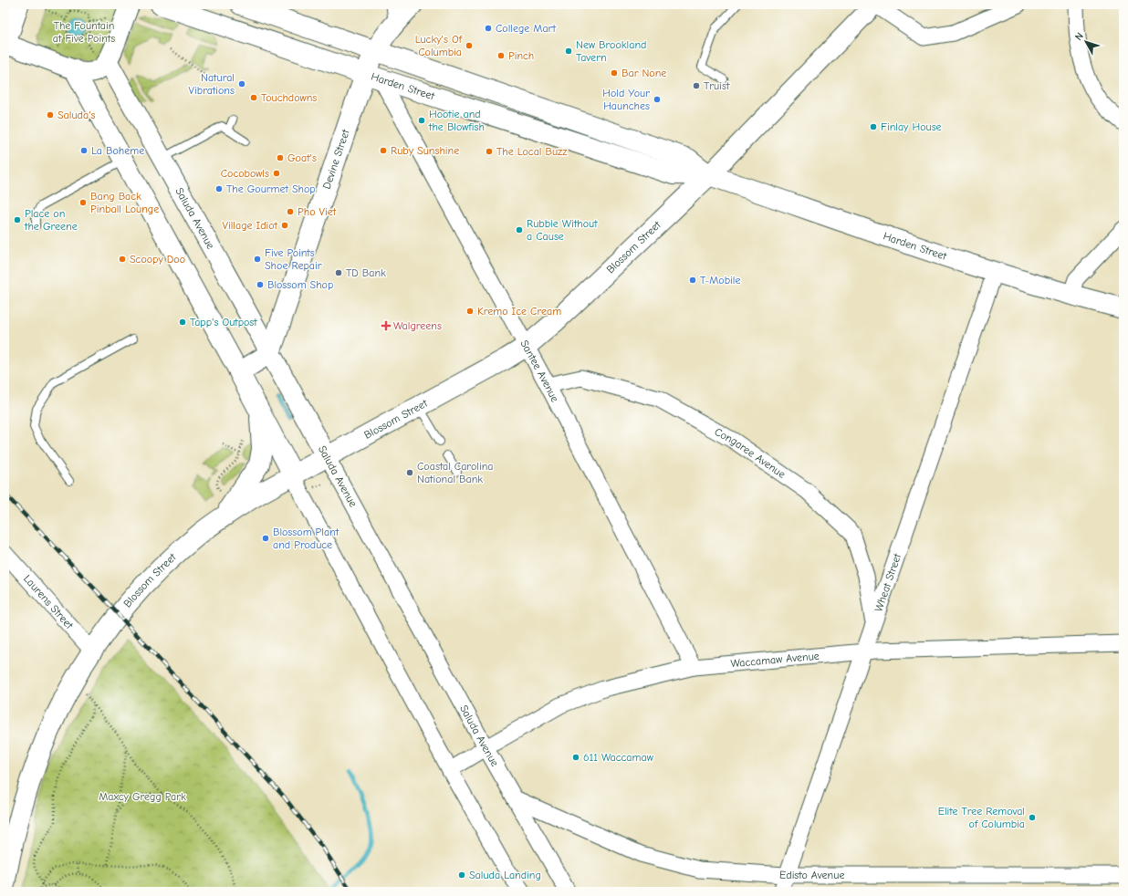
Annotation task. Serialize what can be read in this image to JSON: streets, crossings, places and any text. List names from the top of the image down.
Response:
{
  "streets": {
    "main road": [
      "Harden Street",
      "Devine Street",
      "Saluda Avenue",
      "Blossom Street"
    ],
    "street": [
      "Santee Avenue",
      "Congaree Avenue",
      "Wheat Street",
      "Laurens Street",
      "Waccamaw Avenue",
      "Edisto Avenue"
    ]
  },
  "crossings": [
    ["Harden Street", "Devine Street"],
    ["Harden Street", "Blossom Street"],
    ["Harden Street", "Santee Avenue"],
    ["Harden Street", "Wheat Street"],
    ["Devine Street", "Saluda Avenue"],
    ["Devine Street", "Santee Avenue"],
    ["Saluda Avenue", "Blossom Street"],
    ["Saluda Avenue", "Waccamaw Avenue"],
    ["Saluda Avenue", "Edisto Avenue"],
    ["Blossom Street", "Santee Avenue"],
    ["Blossom Street", "Laurens Street"],
    ["Santee Avenue", "Congaree Avenue"],
    ["Santee Avenue", "Waccamaw Avenue"],
    ["Congaree Avenue", "Wheat Street"],
    ["Wheat Street", "Waccamaw Avenue"],
    ["Wheat Street", "Edisto Avenue"]
  ],
  "parks": ["The Fountain at Five Points", "Maxcy Gregg Park"],
  "places": {
    "other": [
      "College Mart",
      "Lucky's Of Columbia",
      "New Brookland Tavern",
      "Pinch",
      "Bar None",
      "Natural Vibrations",
      "Truist",
      "Touchdowns",
      "Hold Your Haunches",
      "Saluda's",
      "Hootie and the Blowfish",
      "Finlay House",
      "La Boheme",
      "Ruby Sunshine",
      "The Local Buzz",
      "Goat's",
      "Cocobowls",
      "The Gourmet Shop",
      "Bang Back Pinball Lounge",
      "Pho Viet",
      "Place on the Greene",
      "Village Idiot",
      "Rubble Without a Cause",
      "Scoopy Doo",
      "Five Points Shoe Repair",
      "TD Bank",
      "T-Mobile",
      "Blossom Shop",
      "Kremo Ice Cream",
      "Tapp's Outpost",
      "Coastal Carolina National Bank",
      "Blossom Plant and Produce",
      "611 Waccamaw",
      "Elite Tree Removal of Columbia",
      "Saluda Landing"
    ],
    "health": ["Walgreens"]
  },
  "north": "top left"
}
